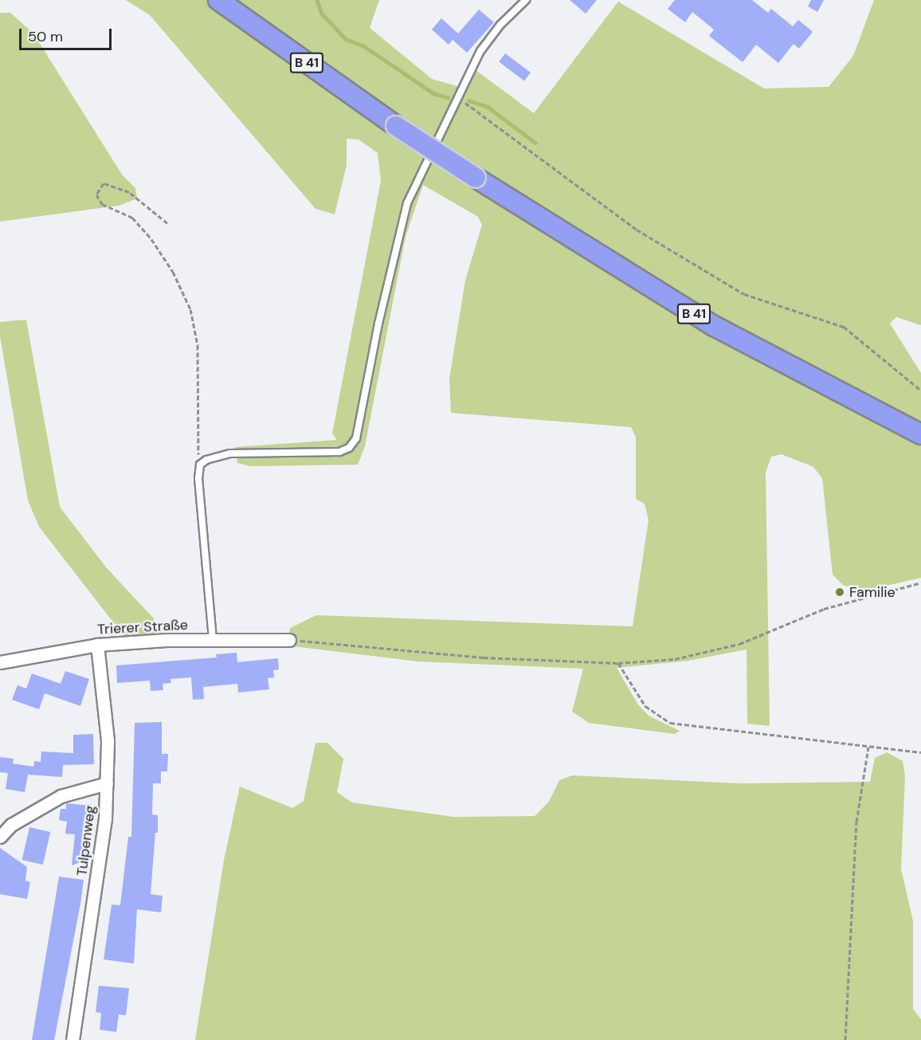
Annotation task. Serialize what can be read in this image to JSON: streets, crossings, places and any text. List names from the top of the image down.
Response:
{
  "streets": {
    "highway": ["B 41"],
    "street": ["Trierer Straße", "Tulpenweg"]
  },
  "crossings": [
    ["Trierer Straße", "Tulpenweg"]
  ],
  "places": ["Familie"],
  "scale_bar": "50 m"
}
